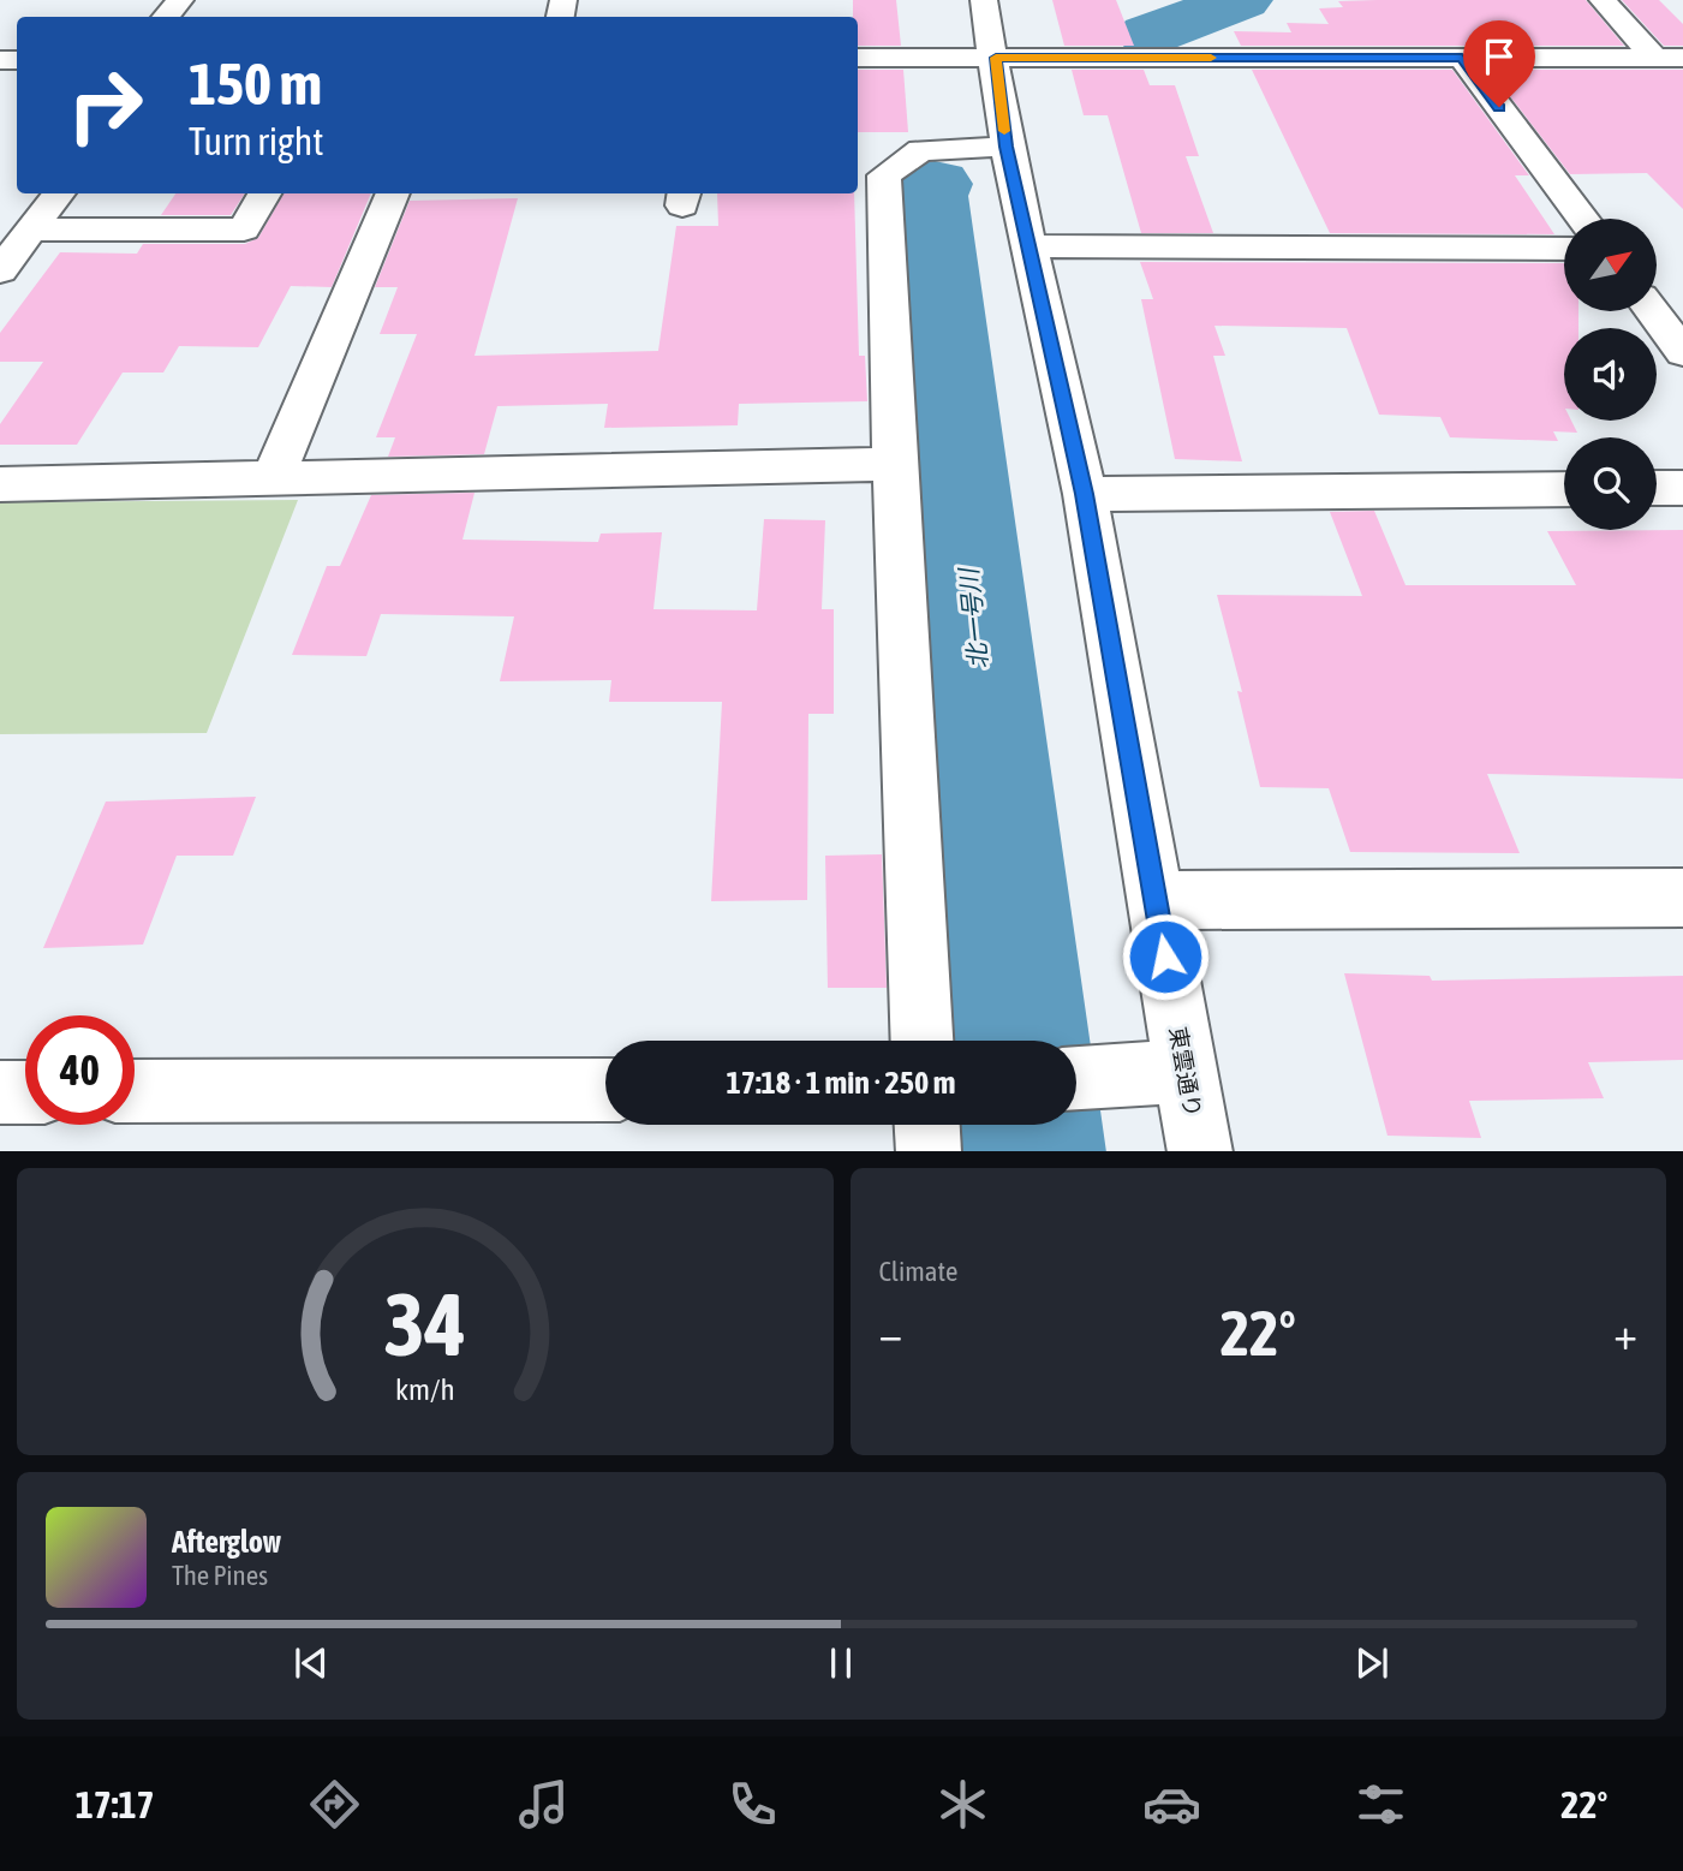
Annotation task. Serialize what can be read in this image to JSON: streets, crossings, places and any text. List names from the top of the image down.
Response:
{
  "streets": {
    "street": ["東雲通り"]
  },
  "water": ["北一号川"],
  "north": "top right",
  "page": {
    "turn": ["150 m", "Turn right"],
    "limit": "40",
    "trip": "17:18 · 1 min · 250 m",
    "tile": "Climate",
    "heat": ["−", "22°", "+"],
    "song": ["Afterglow", "The Pines"],
    "tabs": ["17:17", "22°"],
    "gauge": ["34", "km/h"]
  }
}
